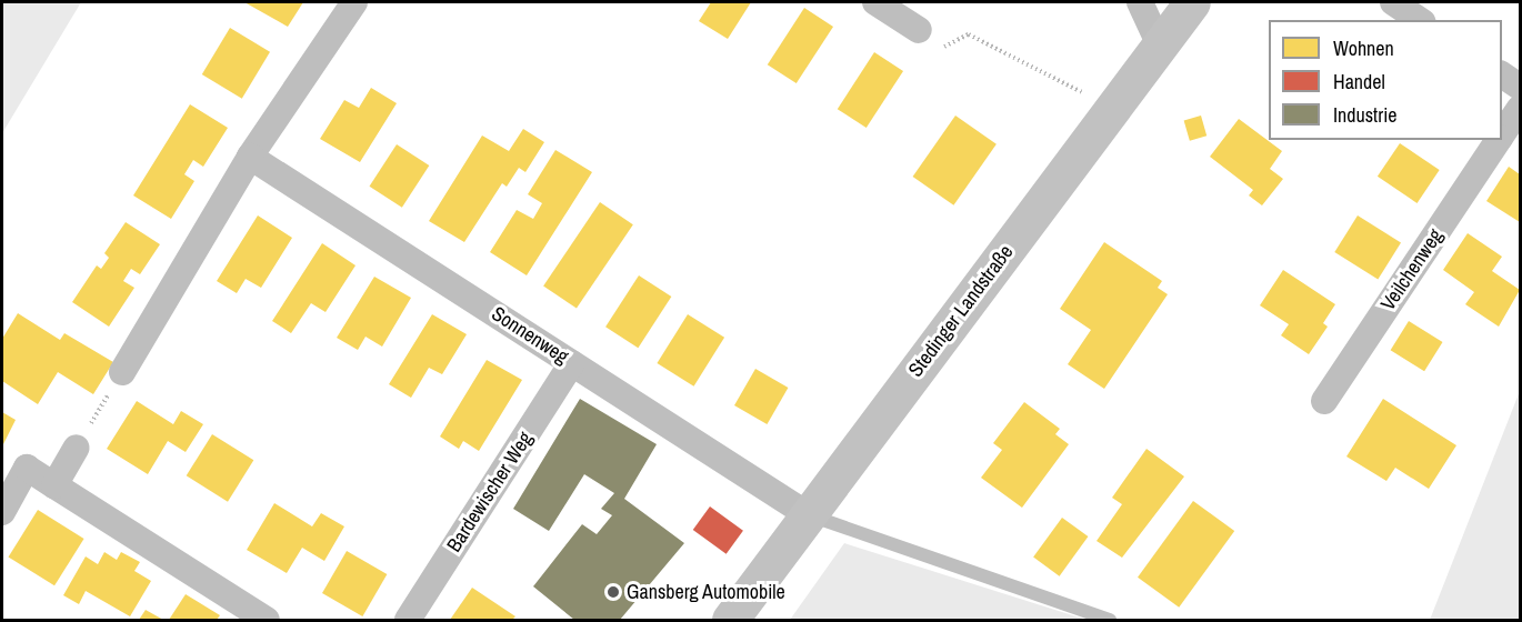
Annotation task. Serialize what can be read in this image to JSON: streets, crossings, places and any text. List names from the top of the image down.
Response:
{
  "streets": {
    "main road": ["Stedinger Landstraße"],
    "street": ["Veilchenweg", "Sonnenweg", "Bardewischer Weg"]
  },
  "crossings": [
    ["Stedinger Landstraße", "Sonnenweg"],
    ["Sonnenweg", "Bardewischer Weg"]
  ],
  "places": ["Gansberg Automobile"],
  "legend": ["Wohnen", "Handel", "Industrie"]
}
